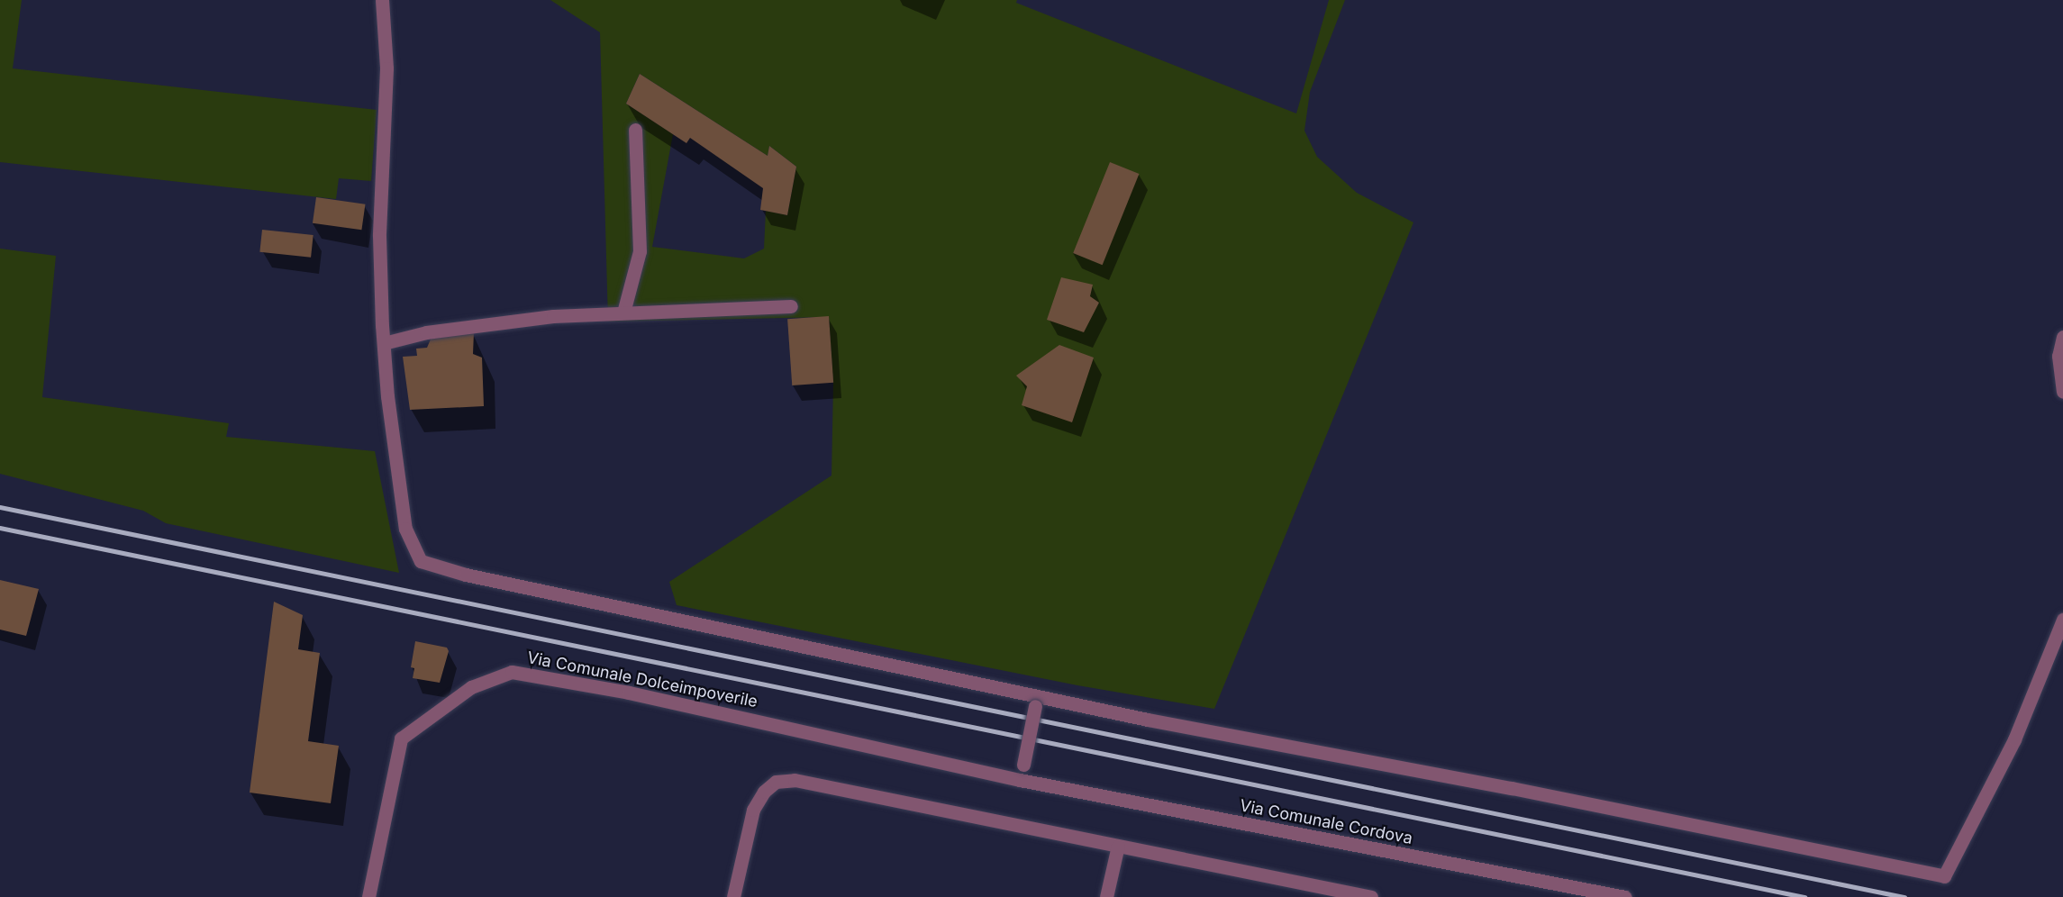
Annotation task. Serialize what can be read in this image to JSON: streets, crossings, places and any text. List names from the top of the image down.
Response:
{
  "streets": {
    "street": ["Via Comunale Dolceimpoverile", "Via Comunale Cordova"]
  },
  "crossings": [
    ["Via Comunale Dolceimpoverile", "Via Comunale Cordova"]
  ]
}
